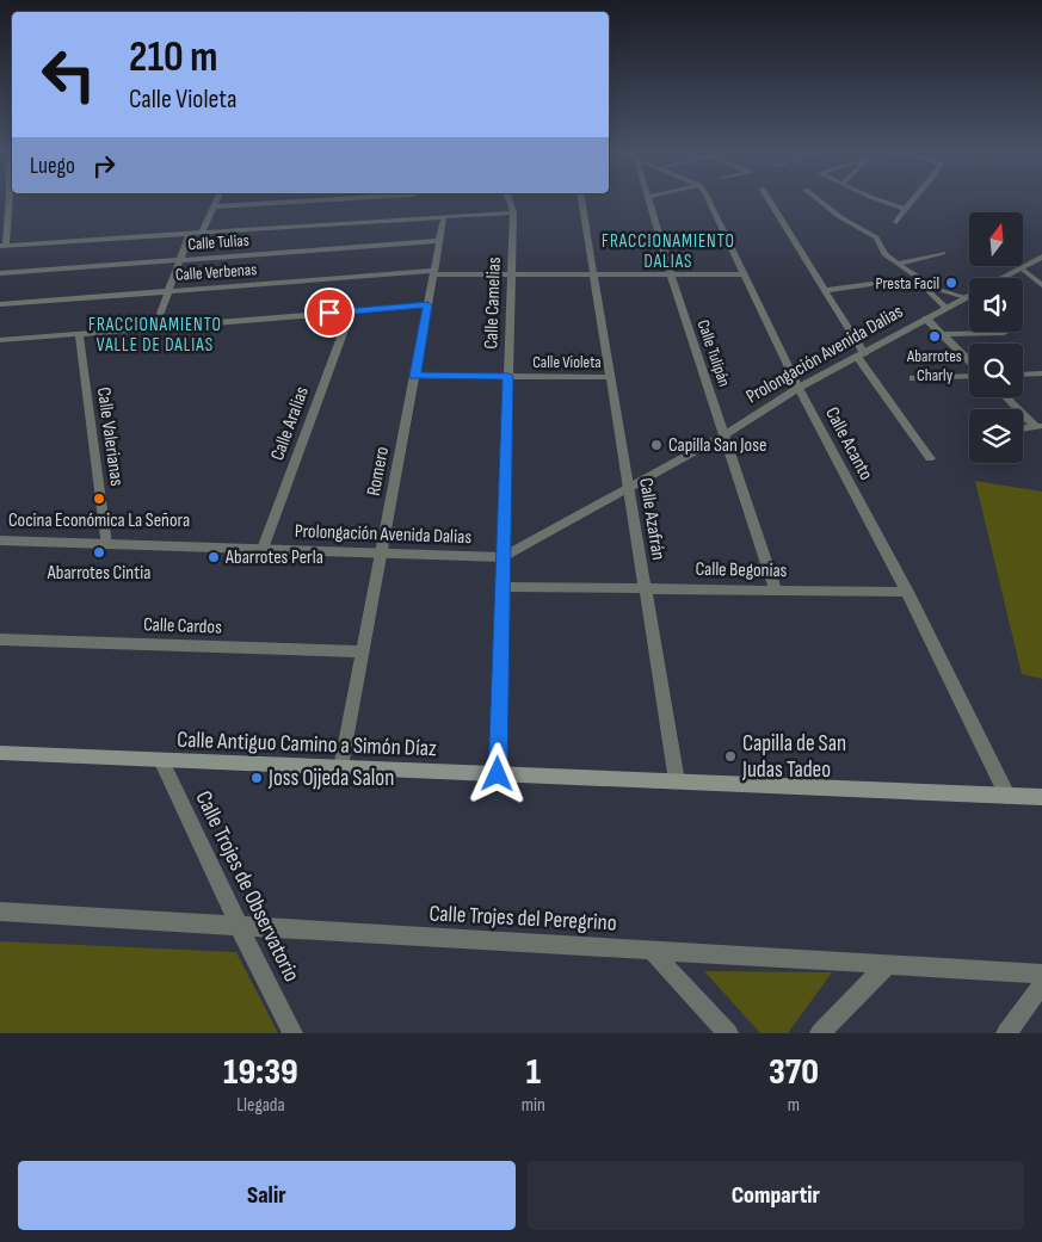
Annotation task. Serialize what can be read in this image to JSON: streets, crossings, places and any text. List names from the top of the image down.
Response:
{
  "streets": {
    "main road": ["Calle Antiguo Camino a Simón Díaz"],
    "street": [
      "Calle Tulias",
      "Calle Verbenas",
      "Calle Camelias",
      "Calle Tulipán",
      "Prolongación Avenida Dalias",
      "Calle Violeta",
      "Calle Aralias",
      "Calle Valerianas",
      "Calle Acanto",
      "Romero",
      "Calle Azafrán",
      "Calle Begonias",
      "Calle Cardos",
      "Calle Trojes de Observatorio",
      "Calle Trojes del Peregrino"
    ]
  },
  "crossings": [
    ["Calle Tulias", "Romero"],
    ["Calle Verbenas", "Calle Camelias"],
    ["Calle Verbenas", "Calle Tulipán"],
    ["Calle Verbenas", "Calle Acanto"],
    ["Calle Verbenas", "Romero"],
    ["Calle Verbenas", "Calle Azafrán"],
    ["Calle Camelias", "Prolongación Avenida Dalias"],
    ["Calle Camelias", "Calle Violeta"],
    ["Calle Camelias", "Calle Begonias"],
    ["Calle Camelias", "Calle Antiguo Camino a Simón Díaz"],
    ["Calle Tulipán", "Prolongación Avenida Dalias"],
    ["Calle Tulipán", "Calle Begonias"],
    ["Prolongación Avenida Dalias", "Calle Aralias"],
    ["Prolongación Avenida Dalias", "Calle Valerianas"],
    ["Prolongación Avenida Dalias", "Calle Acanto"],
    ["Prolongación Avenida Dalias", "Romero"],
    ["Prolongación Avenida Dalias", "Calle Azafrán"],
    ["Calle Violeta", "Romero"],
    ["Calle Violeta", "Calle Azafrán"],
    ["Calle Acanto", "Calle Begonias"],
    ["Calle Acanto", "Calle Antiguo Camino a Simón Díaz"],
    ["Romero", "Calle Cardos"],
    ["Romero", "Calle Antiguo Camino a Simón Díaz"],
    ["Calle Azafrán", "Calle Begonias"],
    ["Calle Azafrán", "Calle Antiguo Camino a Simón Díaz"],
    ["Calle Antiguo Camino a Simón Díaz", "Calle Trojes de Observatorio"],
    ["Calle Trojes de Observatorio", "Calle Trojes del Peregrino"]
  ],
  "districts": ["FRACCIONAMIENTO DALIAS", "FRACCIONAMIENTO VALLE DE DALIAS"],
  "places": [
    "Presta Facil",
    "Abarrotes Charly",
    "Capilla San Jose",
    "Cocina Económica La Señora",
    "Abarrotes Cintia",
    "Abarrotes Perla",
    "Capilla de San Judas Tadeo",
    "Joss Ojjeda Salon"
  ],
  "north": "top",
  "page": {
    "turn": ["210 m", "Calle Violeta"],
    "then": "Luego",
    "eta": [
      "19:39",
      "Llegada",
      "1",
      "min",
      "370",
      "m"
    ],
    "buttons": ["Salir", "Compartir"]
  }
}
